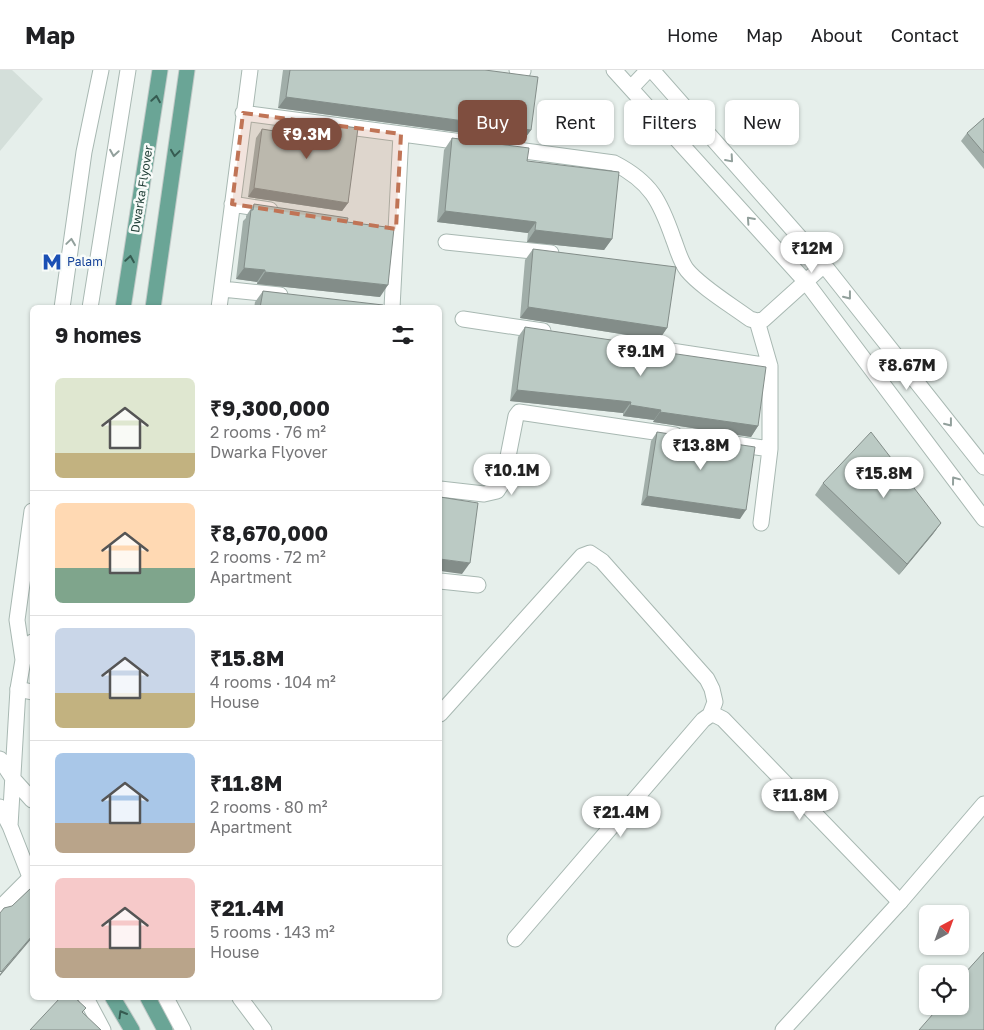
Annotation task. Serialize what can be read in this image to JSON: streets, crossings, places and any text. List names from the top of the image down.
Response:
{
  "streets": {
    "main road": ["Dwarka Flyover"]
  },
  "places": {
    "metro station": ["Palam"]
  },
  "north": "top right",
  "page": {
    "header": "Map",
    "nav": [
      "Home",
      "Map",
      "About",
      "Contact"
    ],
    "chip": [
      "Buy",
      "Rent",
      "Filters",
      "New"
    ],
    "price": [
      "₹9.3M",
      "₹12M",
      "₹9.1M",
      "₹8.67M",
      "₹13.8M",
      "₹10.1M",
      "₹15.8M",
      "₹11.8M",
      "₹21.4M"
    ],
    "heading": "9 homes",
    "list": [
      {
        "name": "₹9,300,000",
        "note": "2 rooms · 76 m² · Dwarka Flyover"
      },
      {
        "name": "₹8,670,000",
        "note": "2 rooms · 72 m² · Apartment"
      },
      {
        "name": "₹15.8M",
        "note": "4 rooms · 104 m² · House"
      },
      {
        "name": "₹11.8M",
        "note": "2 rooms · 80 m² · Apartment"
      },
      {
        "name": "₹21.4M",
        "note": "5 rooms · 143 m² · House"
      }
    ]
  }
}
